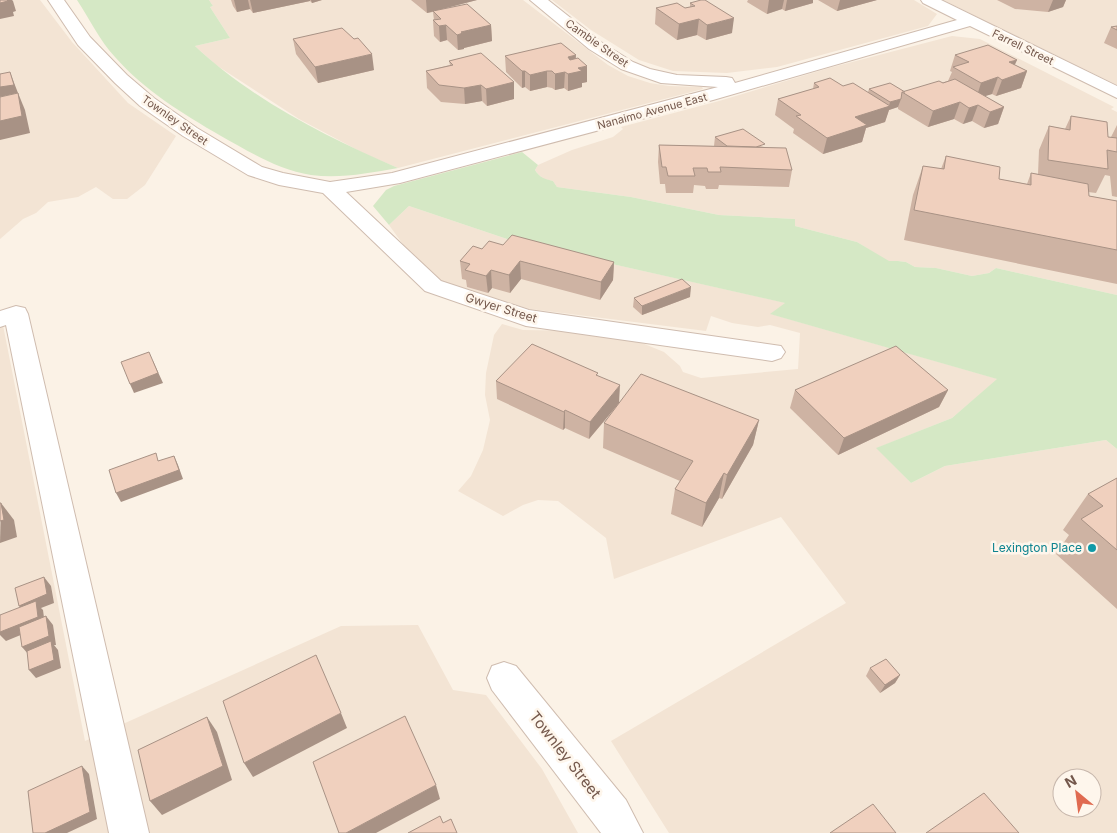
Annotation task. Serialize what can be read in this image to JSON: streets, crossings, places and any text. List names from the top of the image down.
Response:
{
  "streets": {
    "street": [
      "Cambie Street",
      "Farrell Street",
      "Nanaimo Avenue East",
      "Townley Street",
      "Gwyer Street"
    ]
  },
  "crossings": [
    ["Cambie Street", "Nanaimo Avenue East"],
    ["Farrell Street", "Nanaimo Avenue East"],
    ["Nanaimo Avenue East", "Townley Street"],
    ["Nanaimo Avenue East", "Gwyer Street"],
    ["Townley Street", "Gwyer Street"]
  ],
  "places": ["Lexington Place"],
  "north": "top left"
}
